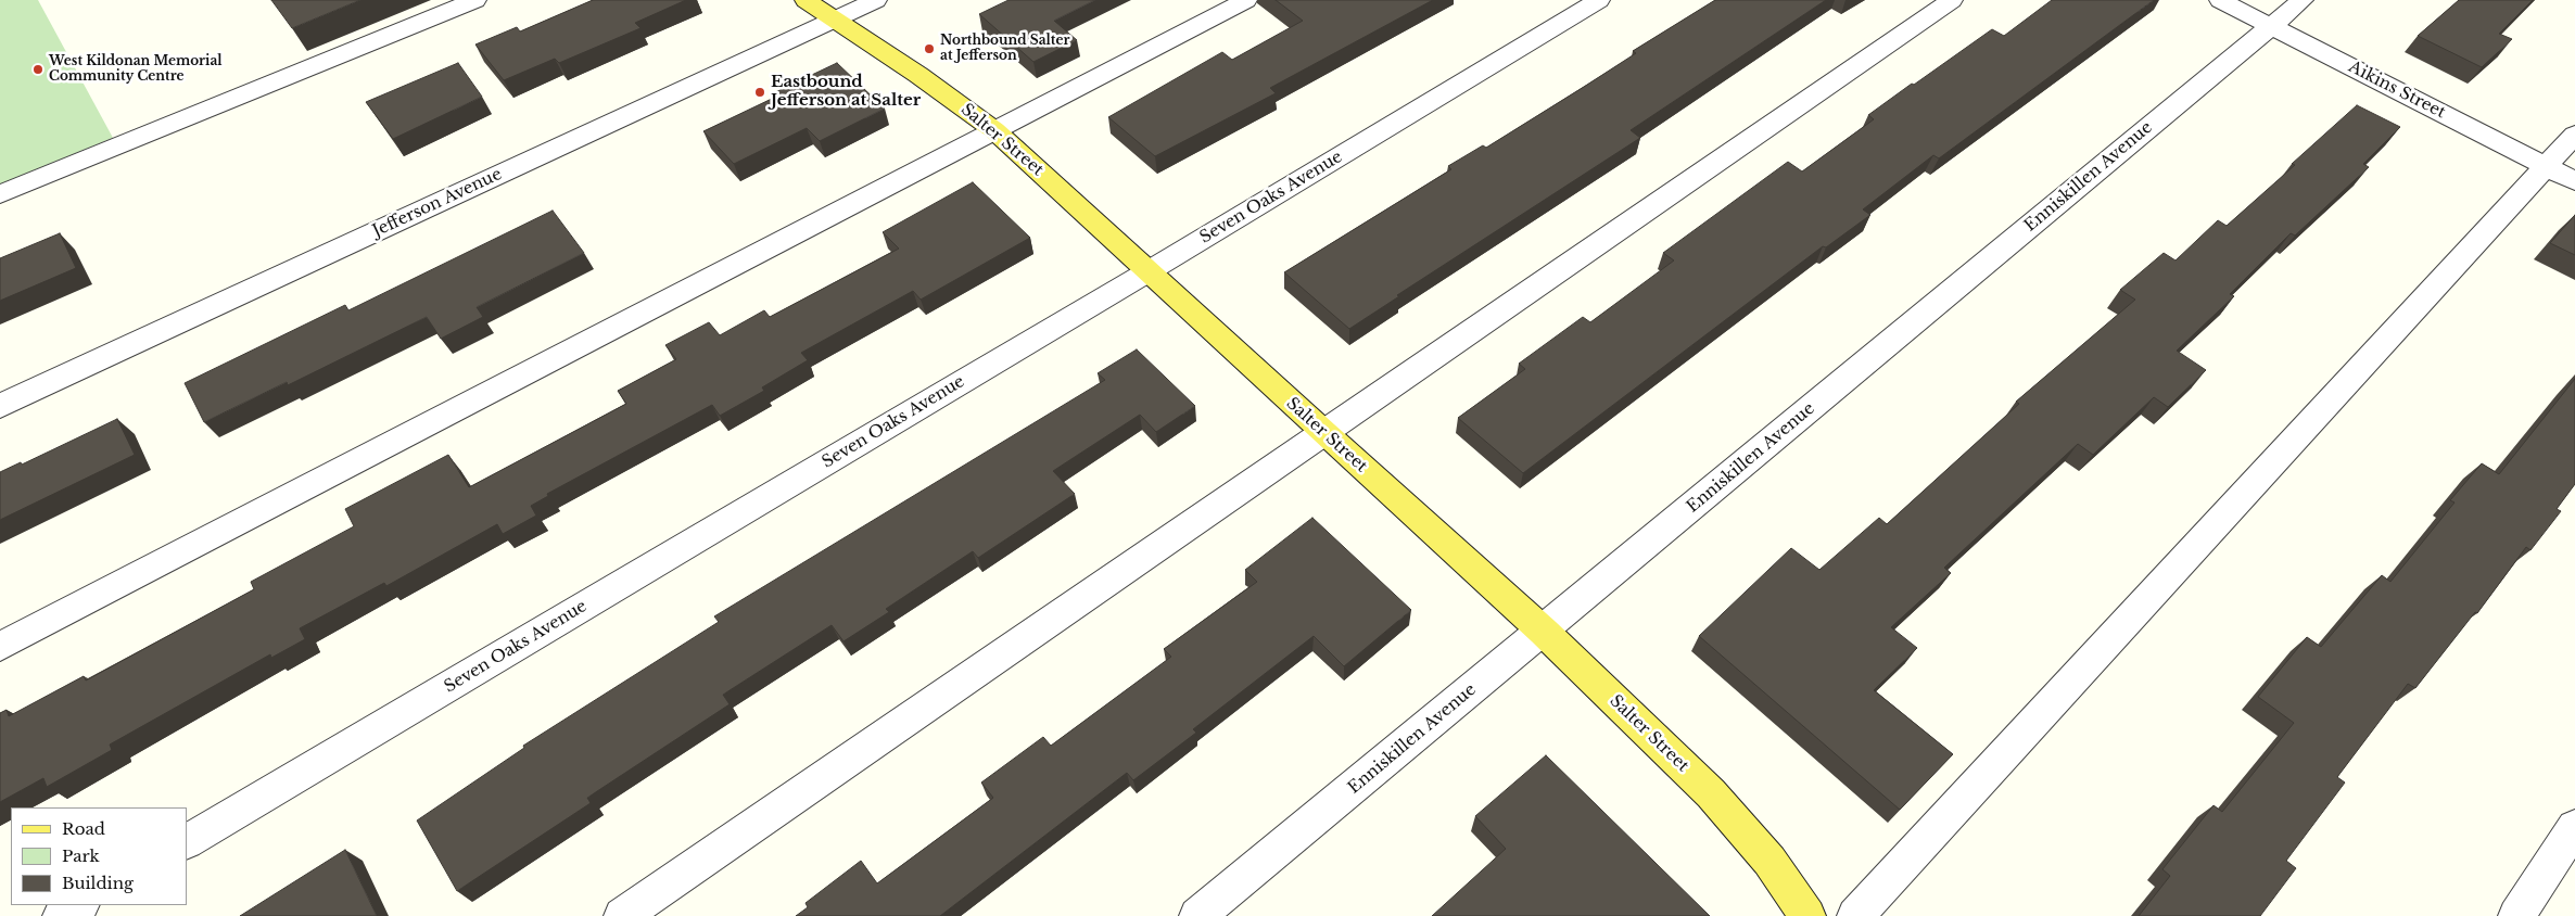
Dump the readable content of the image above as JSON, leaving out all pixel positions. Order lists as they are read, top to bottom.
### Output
{
  "streets": {
    "main road": ["Salter Street"],
    "street": [
      "Aikins Street",
      "Enniskillen Avenue",
      "Seven Oaks Avenue",
      "Jefferson Avenue"
    ]
  },
  "crossings": [
    ["Aikins Street", "Enniskillen Avenue"],
    ["Salter Street", "Enniskillen Avenue"],
    ["Salter Street", "Seven Oaks Avenue"],
    ["Salter Street", "Jefferson Avenue"]
  ],
  "places": ["Northbound Salter at Jefferson", "West Kildonan Memorial Community Centre", "Eastbound Jefferson at Salter"],
  "legend": ["Road", "Park", "Building"]
}
